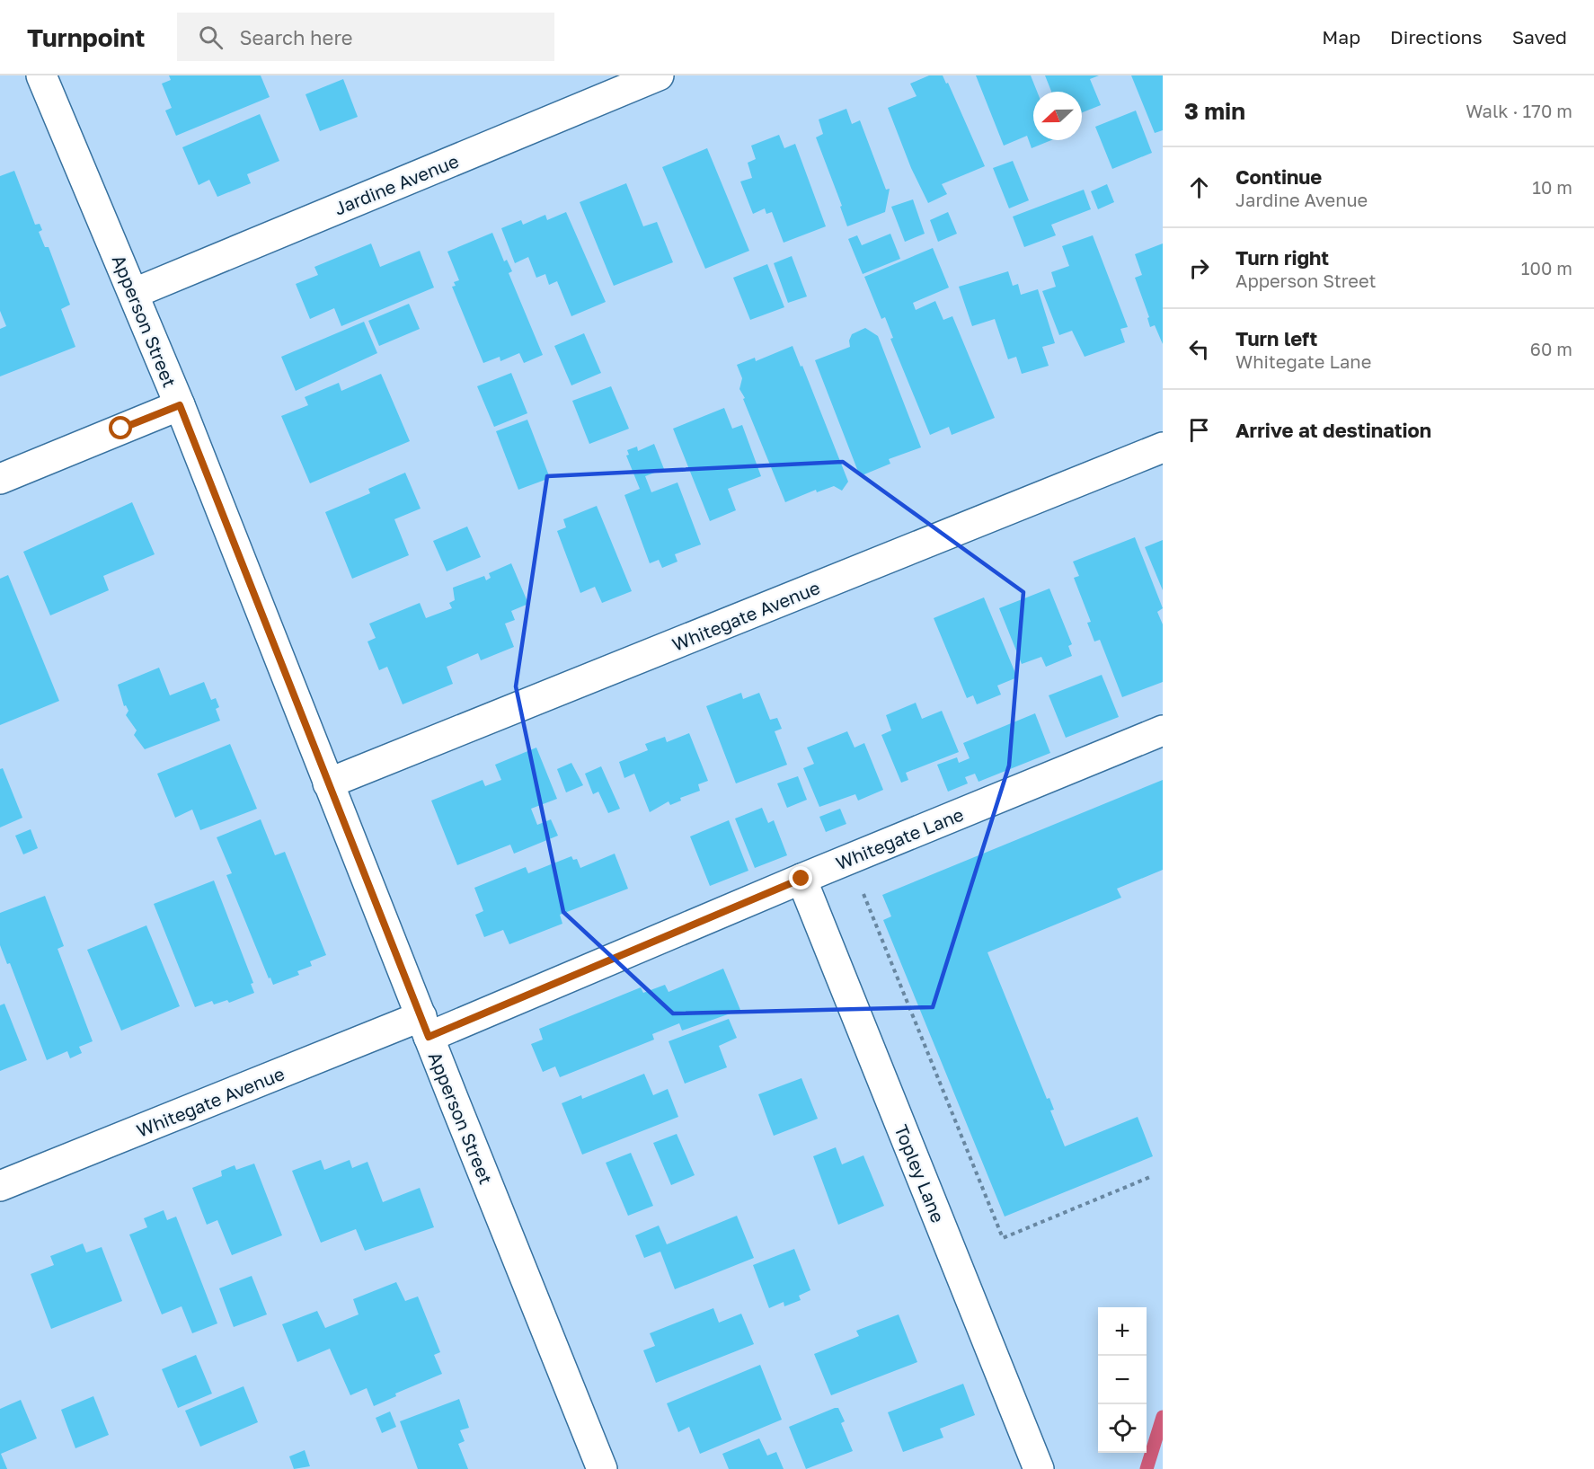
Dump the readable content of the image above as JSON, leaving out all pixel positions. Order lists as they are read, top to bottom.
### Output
{
  "streets": {
    "street": [
      "Jardine Avenue",
      "Apperson Street",
      "Whitegate Avenue",
      "Whitegate Lane",
      "Topley Lane"
    ]
  },
  "crossings": [
    ["Jardine Avenue", "Apperson Street"],
    ["Apperson Street", "Whitegate Avenue"],
    ["Apperson Street", "Whitegate Lane"],
    ["Whitegate Avenue", "Whitegate Lane"],
    ["Whitegate Lane", "Topley Lane"]
  ],
  "north": "left",
  "page": {
    "header": "Turnpoint",
    "search": "Search here",
    "nav": ["Map", "Directions", "Saved"],
    "heading": ["3 min", "Walk · 170 m"],
    "list": [
      ["Continue", "Jardine Avenue", "10 m"],
      ["Turn right", "Apperson Street", "100 m"],
      ["Turn left", "Whitegate Lane", "60 m"],
      "Arrive at destination"
    ],
    "map_buttons": ["+", "−"]
  }
}
